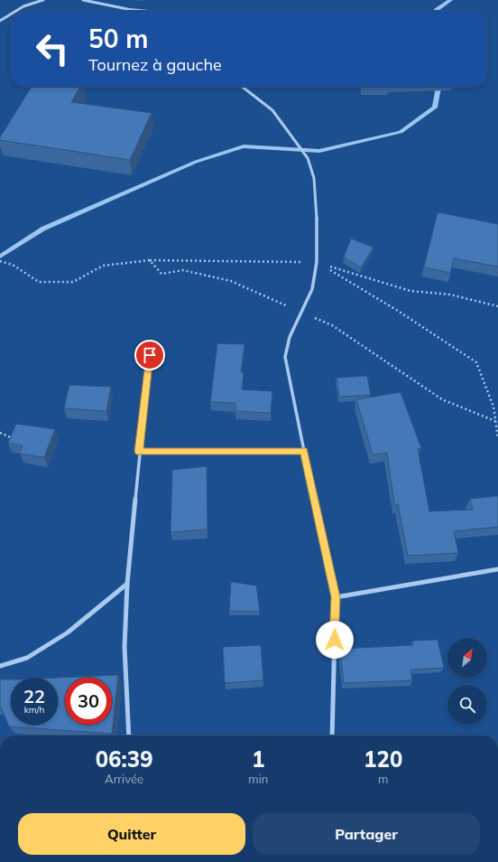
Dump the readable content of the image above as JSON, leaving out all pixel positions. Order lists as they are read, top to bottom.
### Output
{
  "north": "top right",
  "page": {
    "turn": ["50 m", "Tournez à gauche"],
    "speed": "22 km/h",
    "limit": "30",
    "eta": [
      "06:39",
      "Arrivée",
      "1",
      "min",
      "120",
      "m"
    ],
    "buttons": ["Quitter", "Partager"]
  }
}
